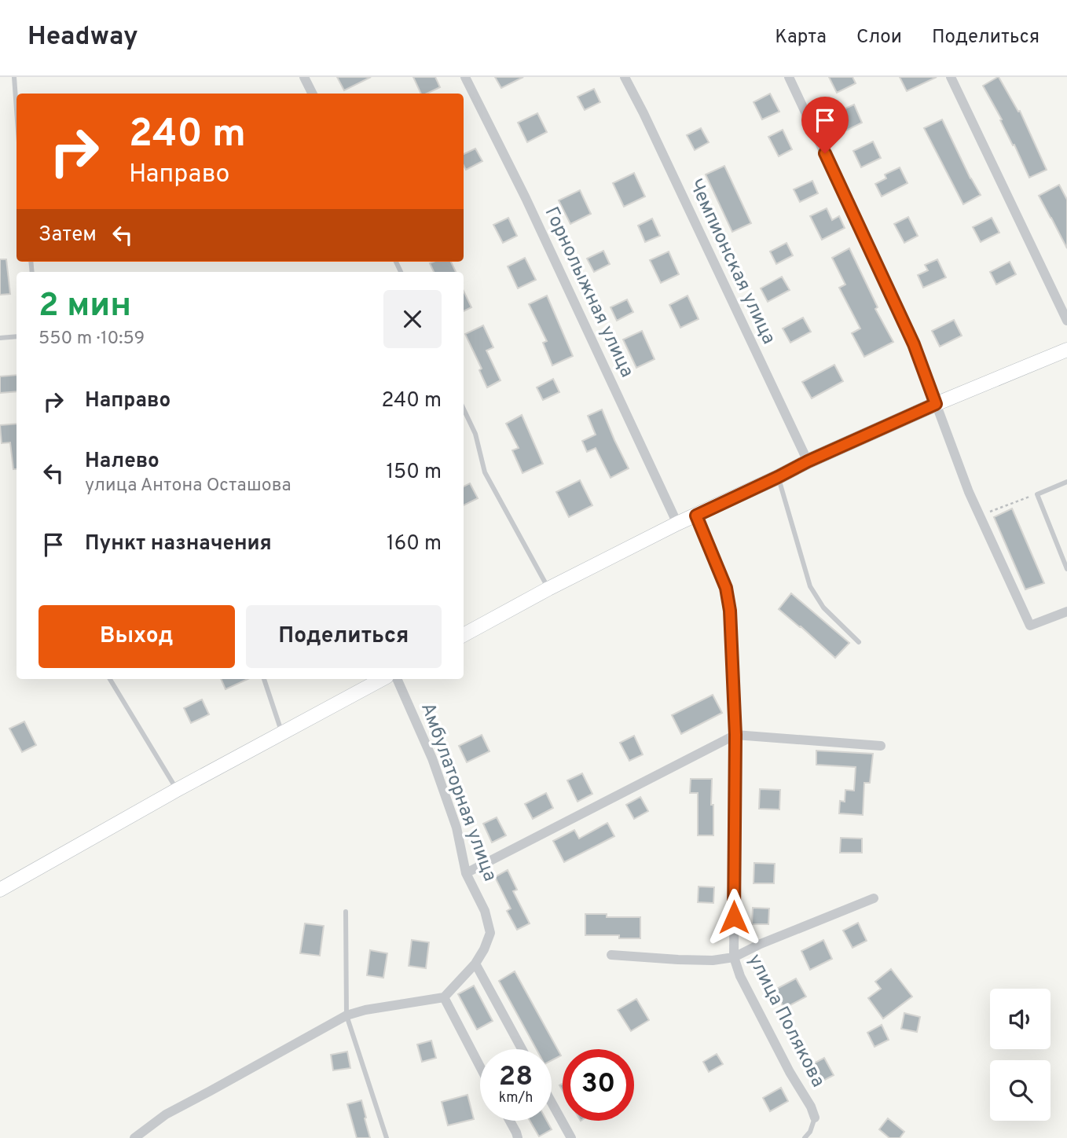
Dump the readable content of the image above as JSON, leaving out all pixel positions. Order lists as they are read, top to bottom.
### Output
{
  "streets": {
    "street": [
      "Чемпионская улица",
      "Горнолыжная улица",
      "Амбулаторная улица",
      "улица Полякова"
    ]
  },
  "page": {
    "header": "Headway",
    "nav": ["Карта", "Слои", "Поделиться"],
    "turn": ["240 m", "Направо"],
    "then": "Затем",
    "heading": ["2 мин", "550 m · 10:59"],
    "list": [
      {
        "name": "Направо",
        "value": "240 m"
      },
      {
        "name": "Налево",
        "note": "улица Антона Осташова",
        "value": "150 m"
      },
      {
        "name": "Пункт назначения",
        "value": "160 m"
      }
    ],
    "buttons": ["Выход", "Поделиться"],
    "speed": "28 km/h",
    "limit": "30"
  }
}
